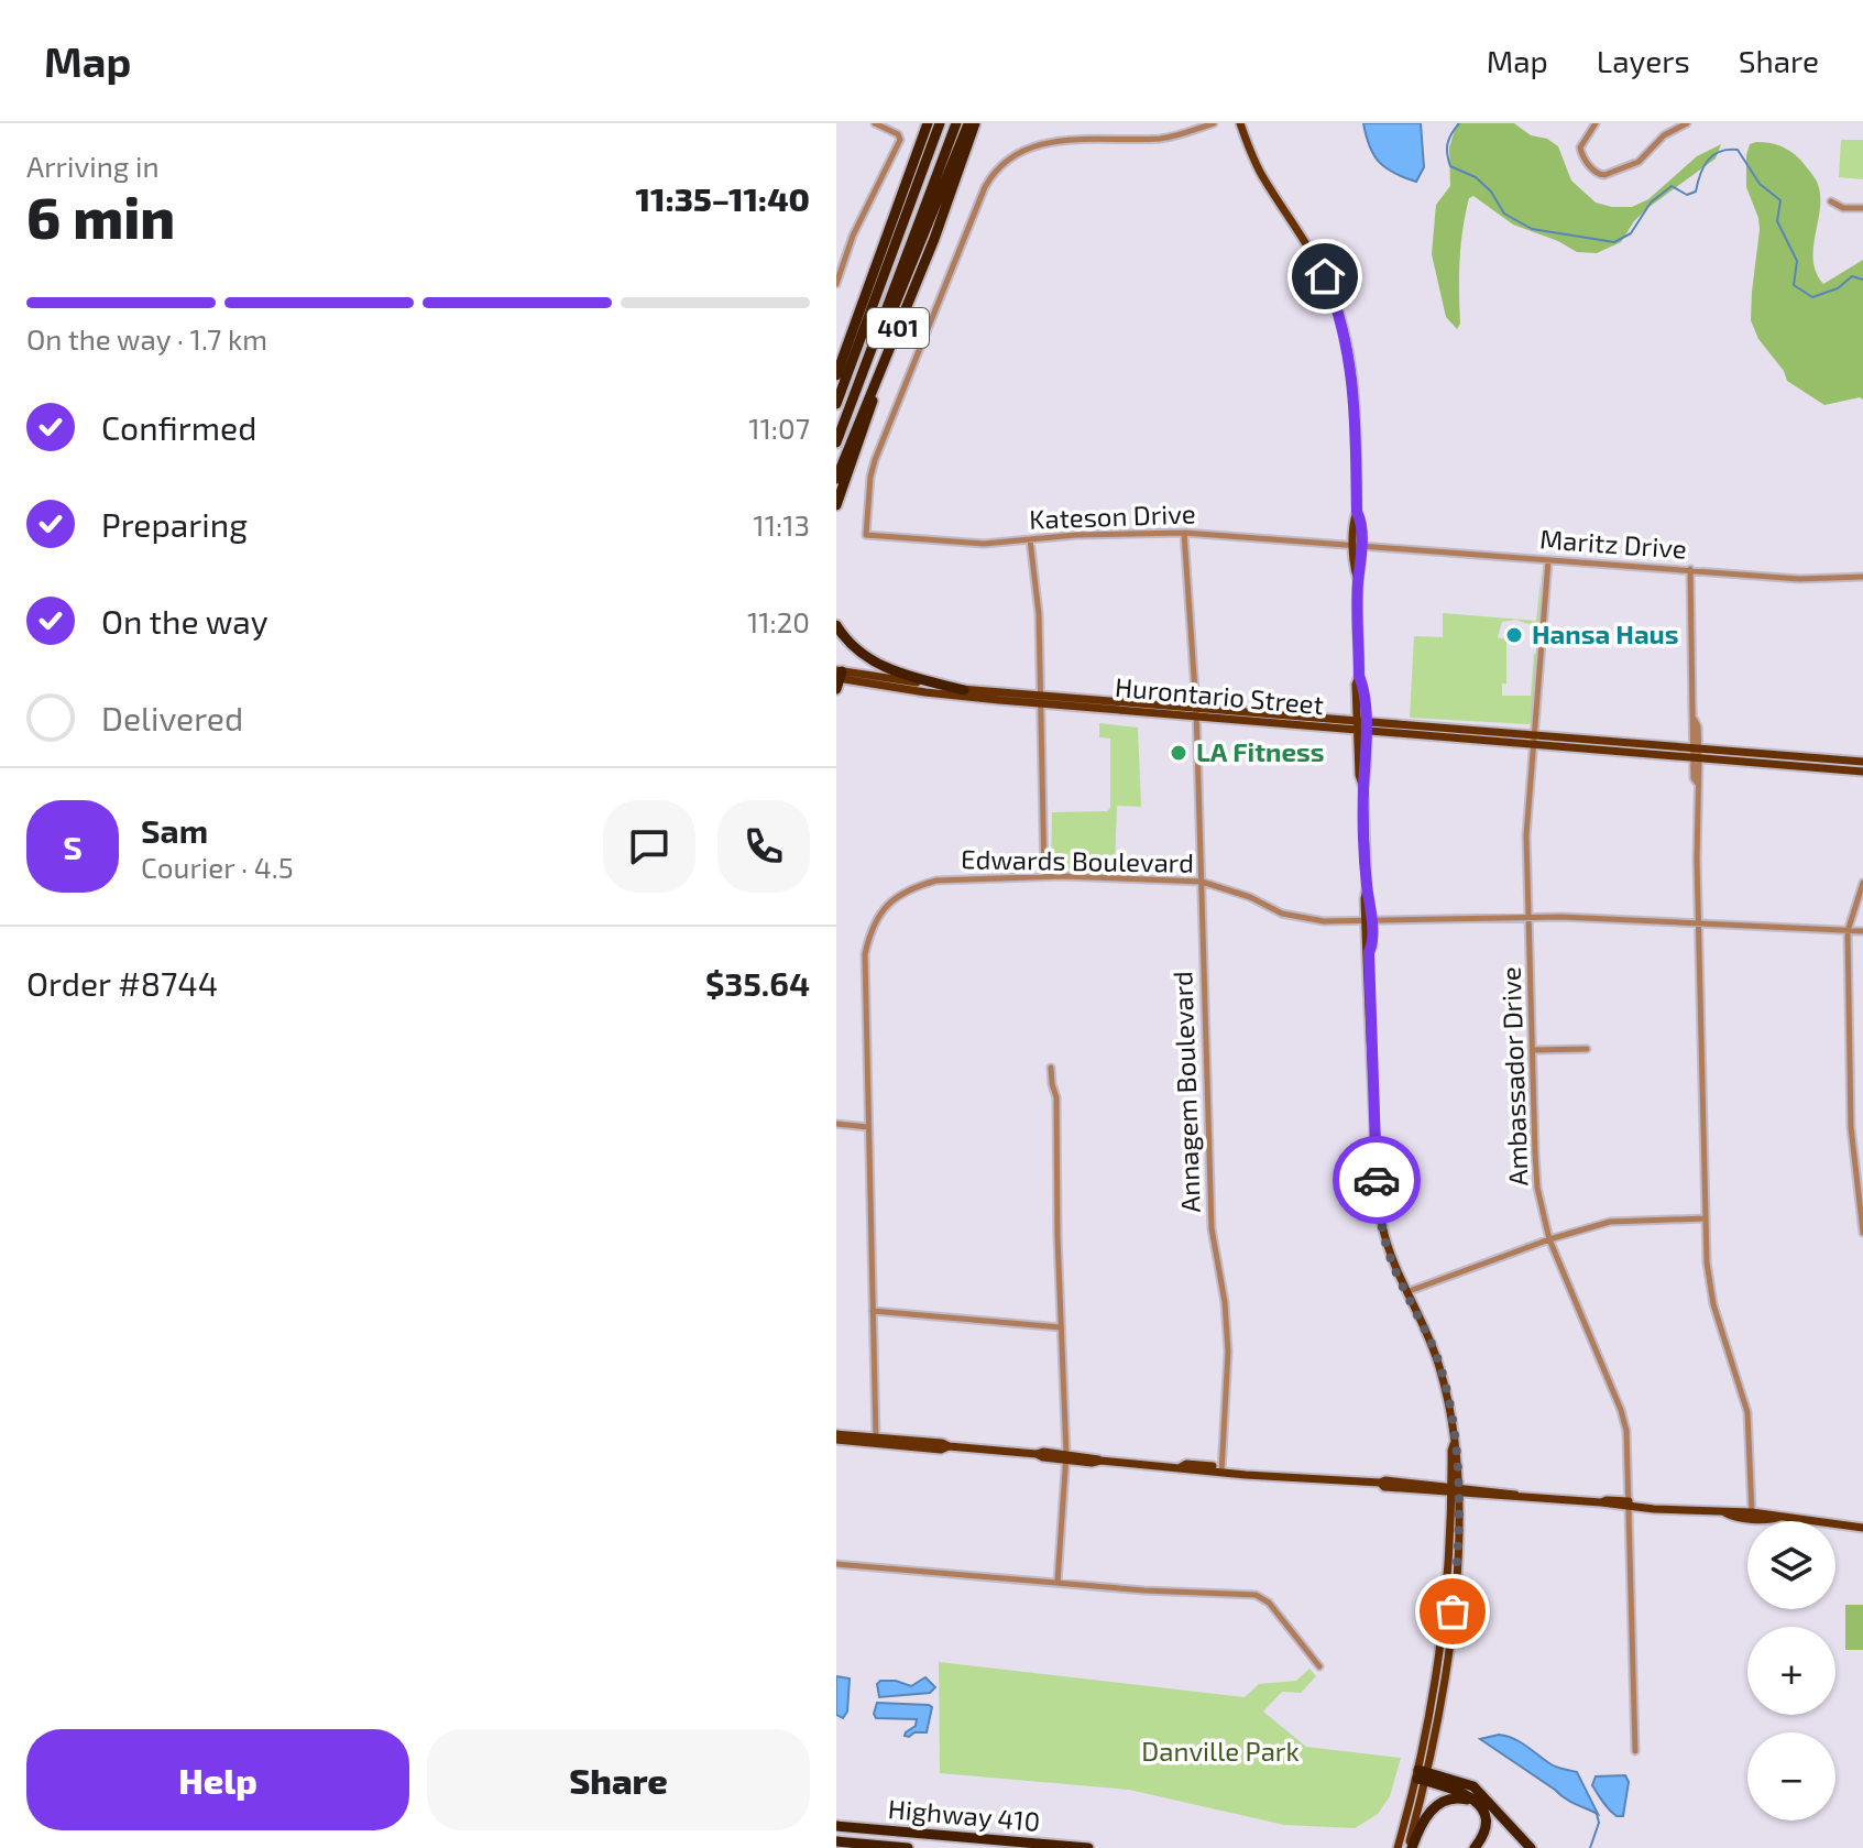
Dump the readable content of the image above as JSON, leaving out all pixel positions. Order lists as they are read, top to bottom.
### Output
{
  "streets": {
    "highway": ["401", "Highway 410"],
    "main road": ["Hurontario Street"],
    "street": [
      "Kateson Drive",
      "Maritz Drive",
      "Edwards Boulevard",
      "Ambassador Drive",
      "Annagem Boulevard"
    ]
  },
  "crossings": [
    ["Kateson Drive", "Maritz Drive"],
    ["Kateson Drive", "Annagem Boulevard"],
    ["Maritz Drive", "Ambassador Drive"],
    ["Hurontario Street", "Ambassador Drive"],
    ["Hurontario Street", "Annagem Boulevard"],
    ["Edwards Boulevard", "Ambassador Drive"],
    ["Edwards Boulevard", "Annagem Boulevard"]
  ],
  "parks": ["Danville Park"],
  "places": ["Hansa Haus", "LA Fitness"],
  "page": {
    "header": "Map",
    "nav": ["Map", "Layers", "Share"],
    "heading": ["6 min", "Arriving in", "11:35–11:40"],
    "panel": [
      "Sam",
      "Courier · 4.5",
      "Order #8744",
      "$35.64"
    ],
    "bar": "On the way · 1.7 km",
    "list": [
      ["Confirmed", "11:07"],
      ["Preparing", "11:13"],
      ["On the way", "11:20"],
      "Delivered"
    ],
    "round": "S",
    "map_buttons": ["+", "−"],
    "buttons": ["Help", "Share"]
  }
}
